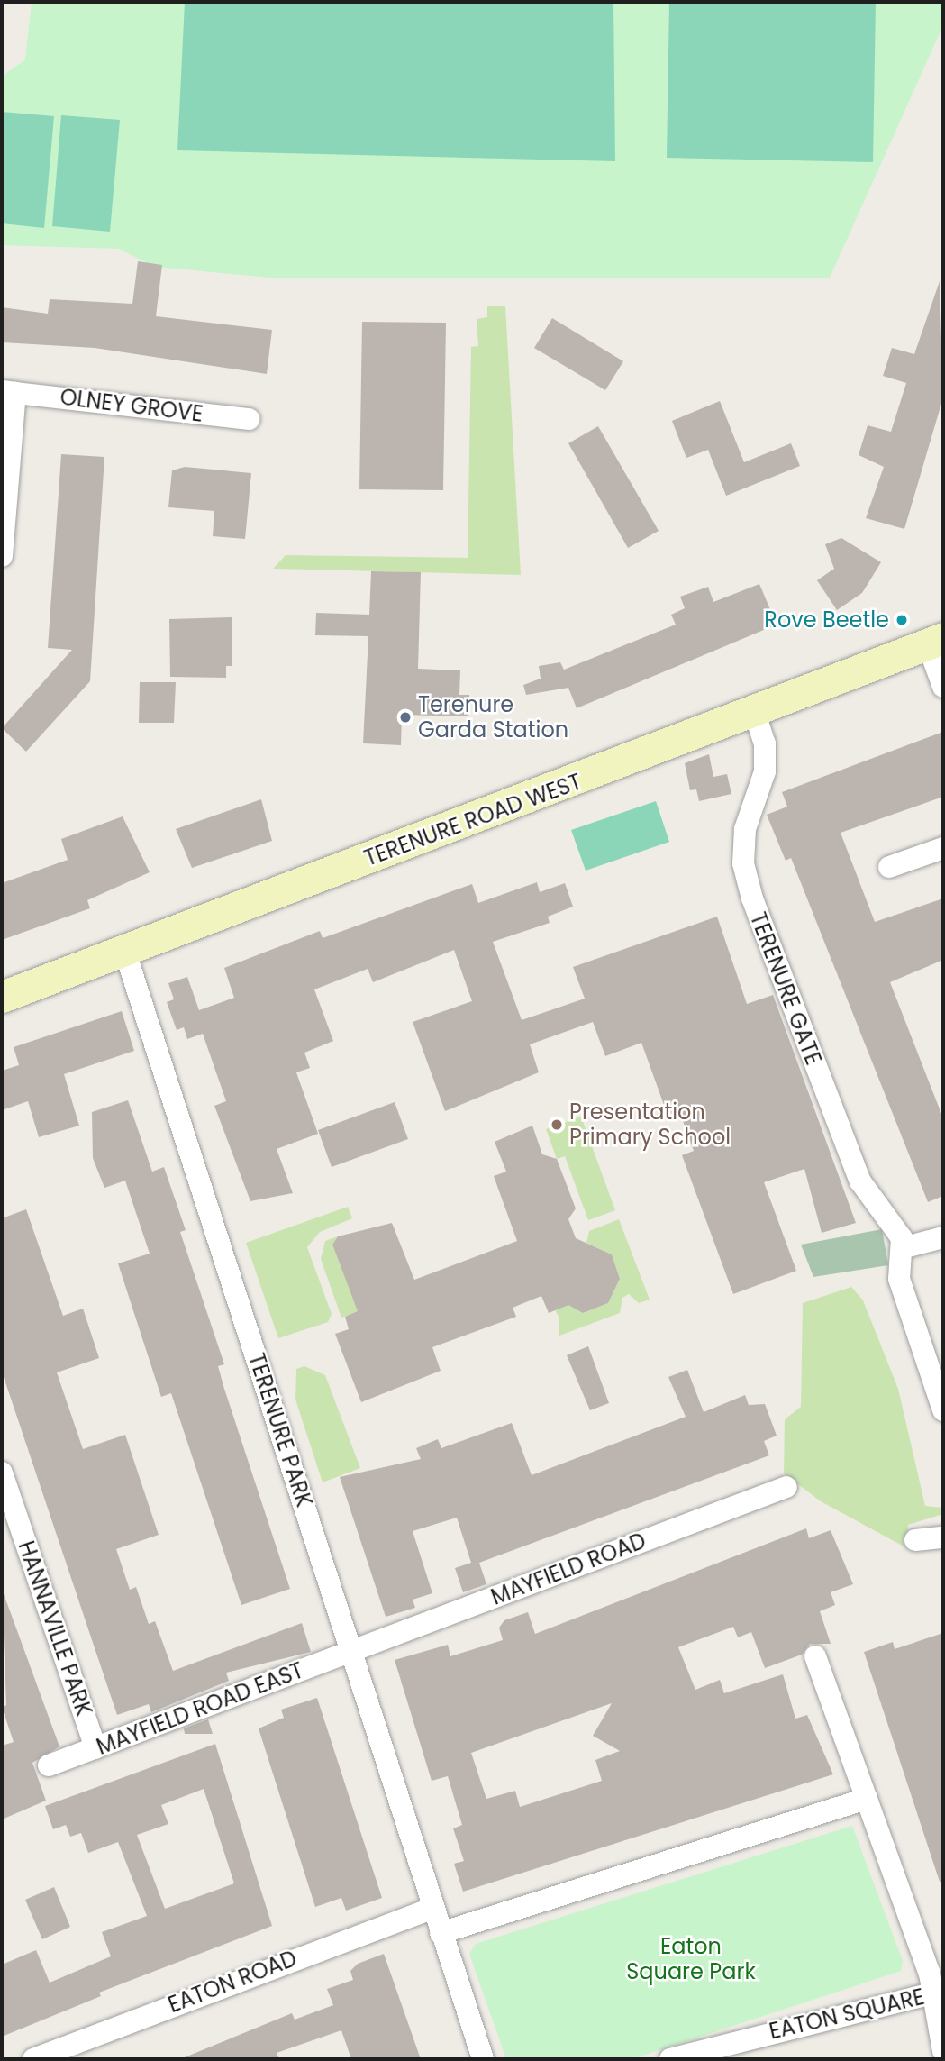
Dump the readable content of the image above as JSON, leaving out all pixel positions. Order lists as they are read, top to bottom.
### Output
{
  "streets": {
    "main road": ["TERENURE ROAD WEST"],
    "street": [
      "OLNEY GROVE",
      "TERENURE GATE",
      "TERENURE PARK",
      "MAYFIELD ROAD",
      "HANNAVILLE PARK",
      "MAYFIELD ROAD EAST",
      "EATON ROAD",
      "EATON SQUARE"
    ]
  },
  "crossings": [
    ["TERENURE ROAD WEST", "TERENURE GATE"],
    ["TERENURE ROAD WEST", "TERENURE PARK"],
    ["TERENURE PARK", "MAYFIELD ROAD"],
    ["TERENURE PARK", "MAYFIELD ROAD EAST"],
    ["TERENURE PARK", "EATON ROAD"],
    ["MAYFIELD ROAD", "MAYFIELD ROAD EAST"],
    ["HANNAVILLE PARK", "MAYFIELD ROAD EAST"]
  ],
  "parks": ["Eaton Square Park"],
  "places": ["Rove Beetle", "Terenure Garda Station", "Presentation Primary School"]
}
